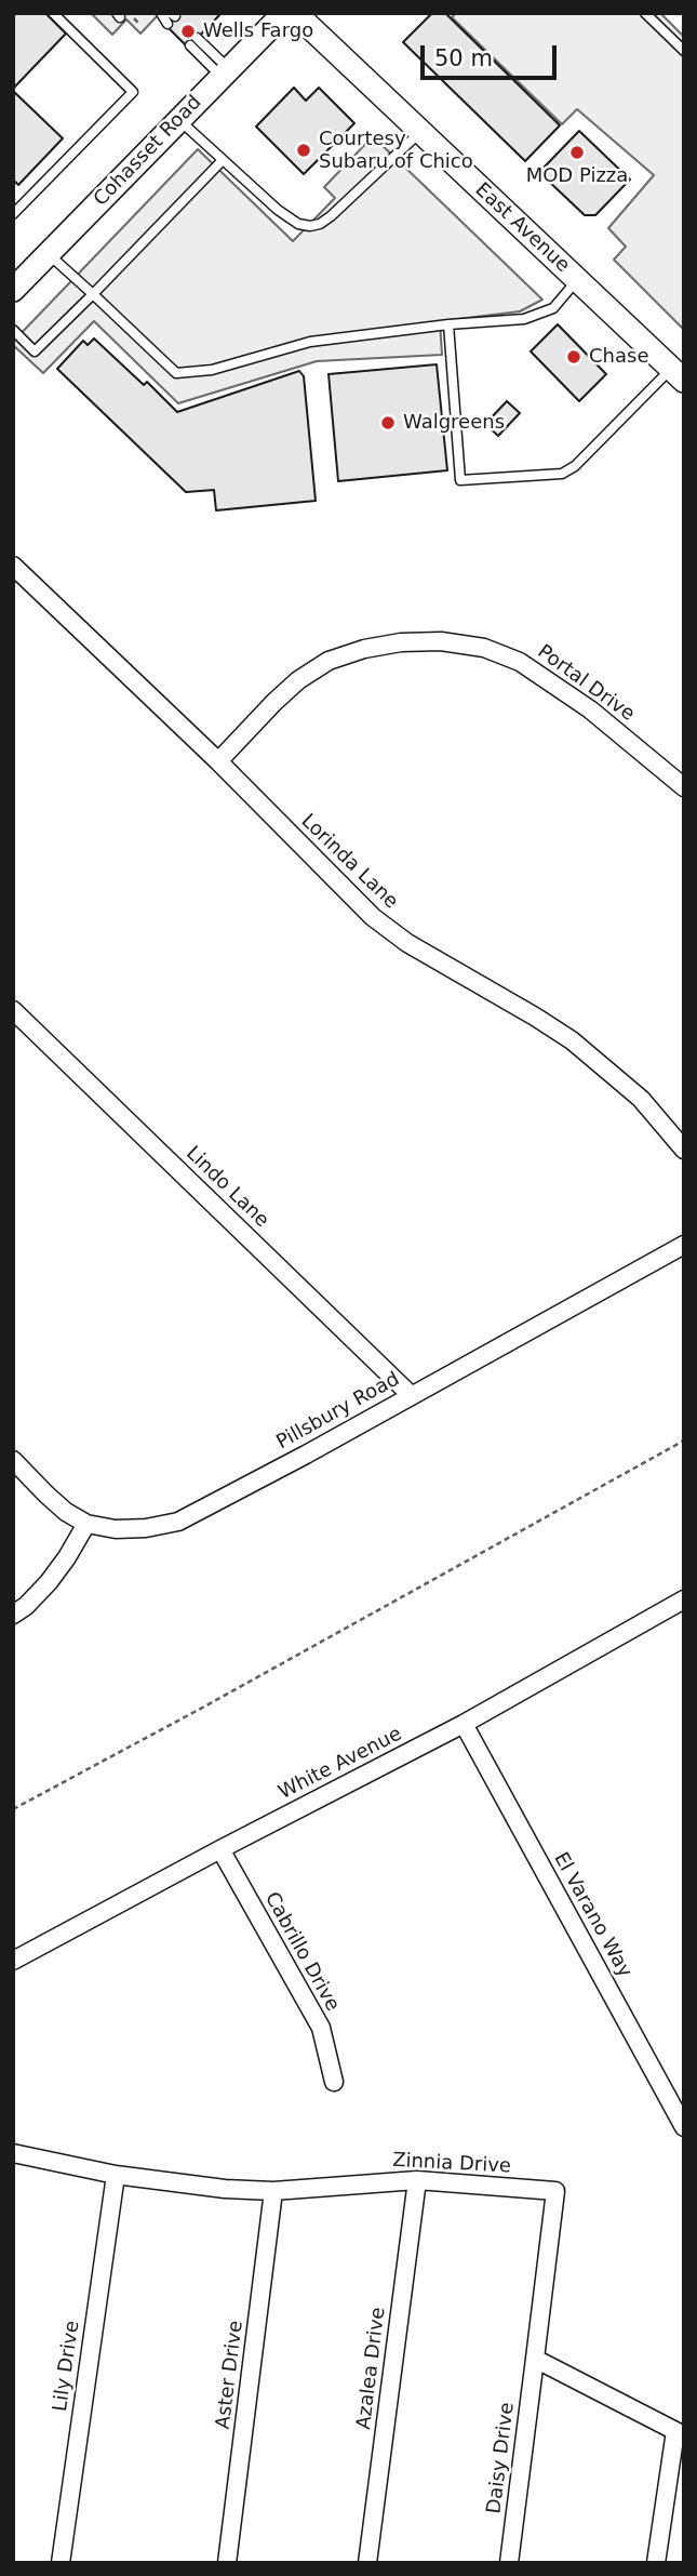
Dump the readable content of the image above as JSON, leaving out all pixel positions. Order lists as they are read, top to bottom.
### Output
{
  "streets": {
    "main road": ["Cohasset Road", "East Avenue"],
    "street": [
      "Portal Drive",
      "Lorinda Lane",
      "Lindo Lane",
      "Pillsbury Road",
      "White Avenue",
      "El Varano Way",
      "Cabrillo Drive",
      "Zinnia Drive",
      "Lily Drive",
      "Azalea Drive",
      "Aster Drive",
      "Daisy Drive"
    ]
  },
  "crossings": [
    ["Portal Drive", "Lorinda Lane"],
    ["Lindo Lane", "Pillsbury Road"],
    ["White Avenue", "El Varano Way"],
    ["White Avenue", "Cabrillo Drive"],
    ["Zinnia Drive", "Lily Drive"],
    ["Zinnia Drive", "Azalea Drive"],
    ["Zinnia Drive", "Aster Drive"],
    ["Zinnia Drive", "Daisy Drive"]
  ],
  "places": [
    "Wells Fargo",
    "Courtesy Subaru of Chico",
    "MOD Pizza",
    "Chase",
    "Walgreens"
  ],
  "scale_bar": "50 m"
}
